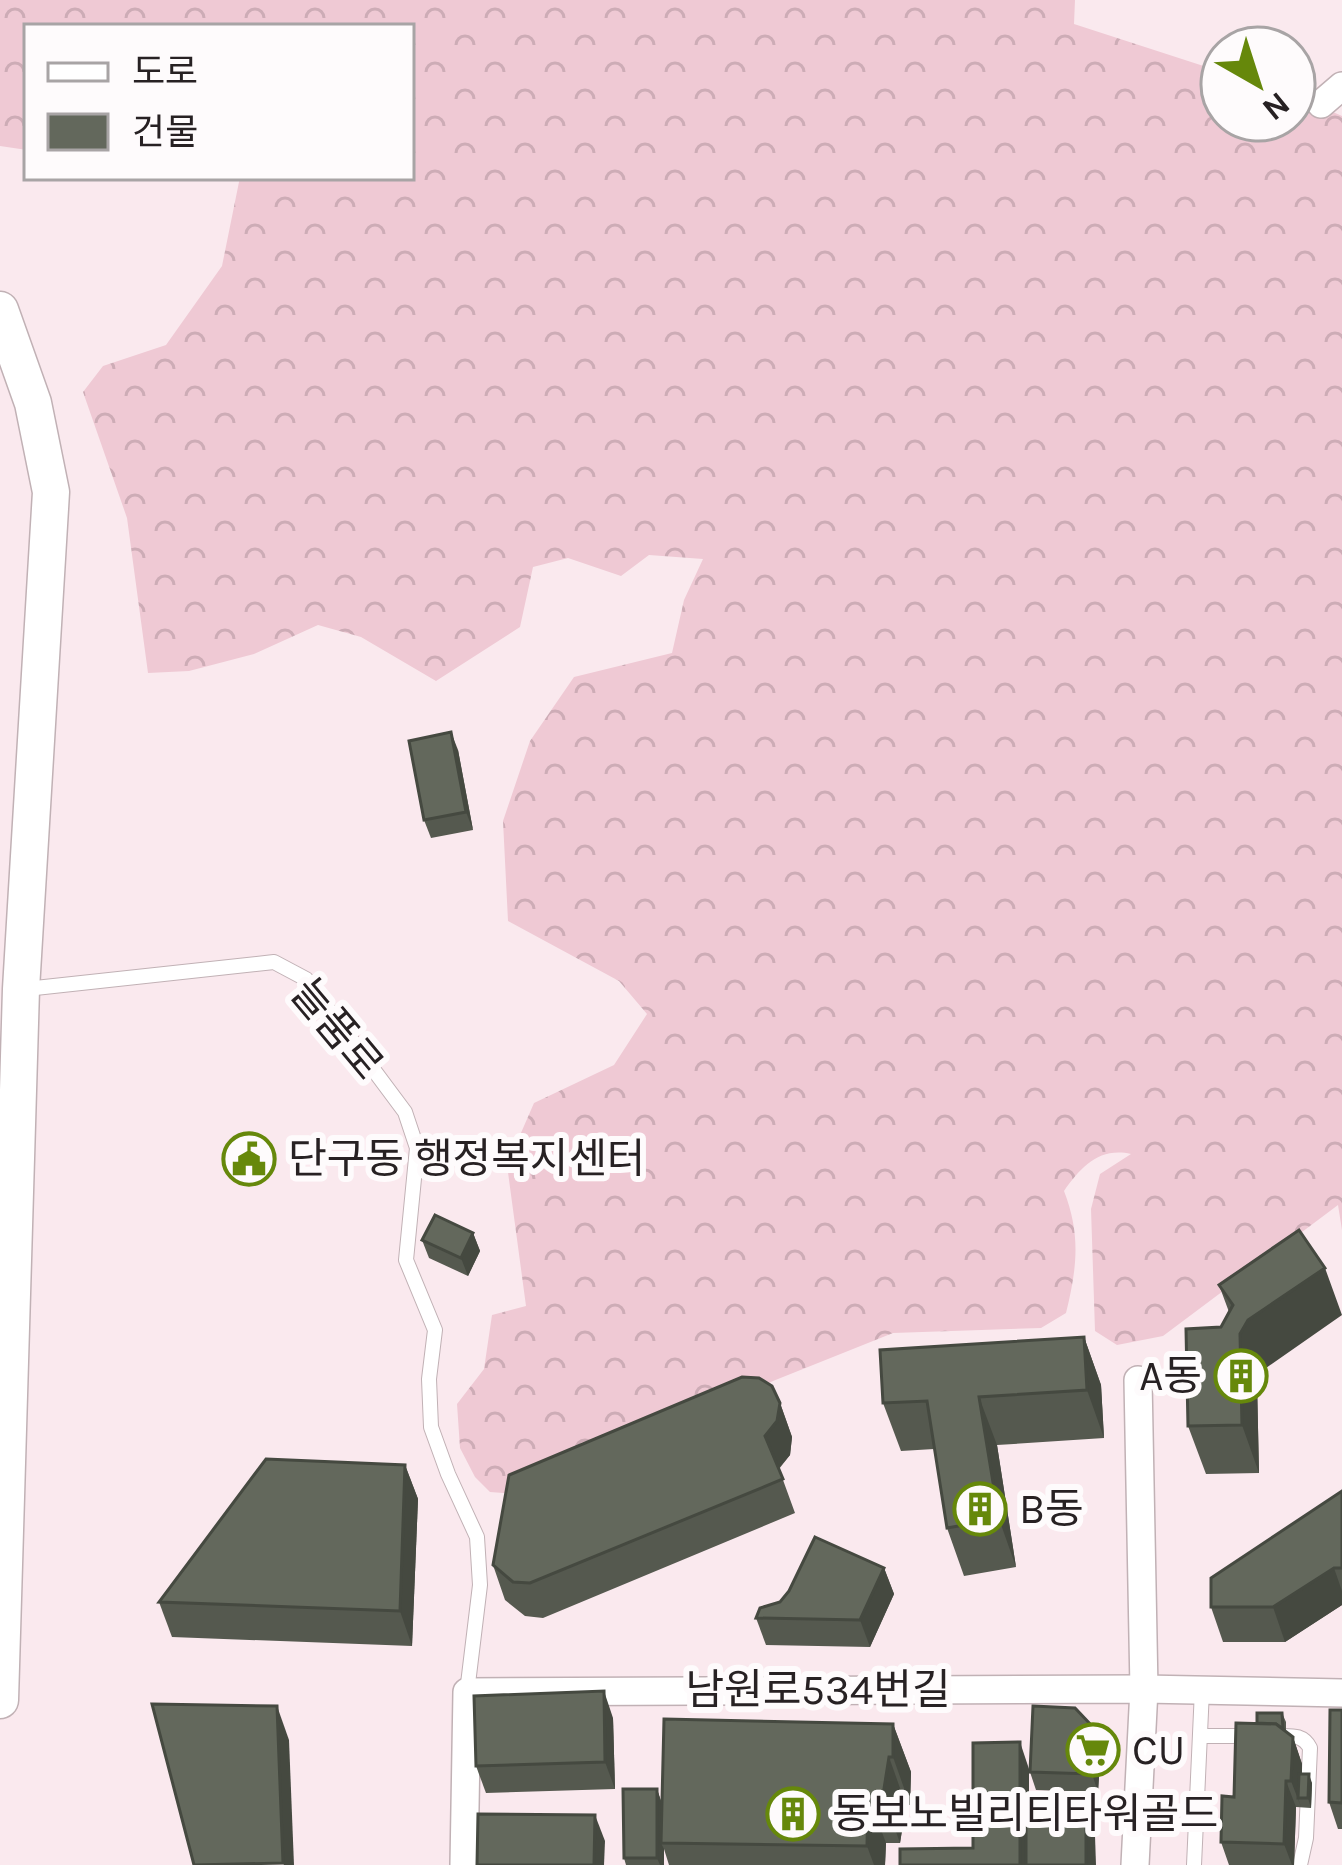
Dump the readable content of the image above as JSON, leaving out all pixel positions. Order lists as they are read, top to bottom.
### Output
{
  "streets": {
    "street": ["남원로534번길"],
    "lane": ["늘품로"]
  },
  "crossings": [
    ["늘품로", "남원로534번길"]
  ],
  "places": {
    "public building": ["단구동 행정복지센터"],
    "building": ["A동", "B동", "동보노빌리티타워골드"],
    "supermarket": ["CU"]
  },
  "legend": ["도로", "건물"],
  "north": "bottom right"
}
